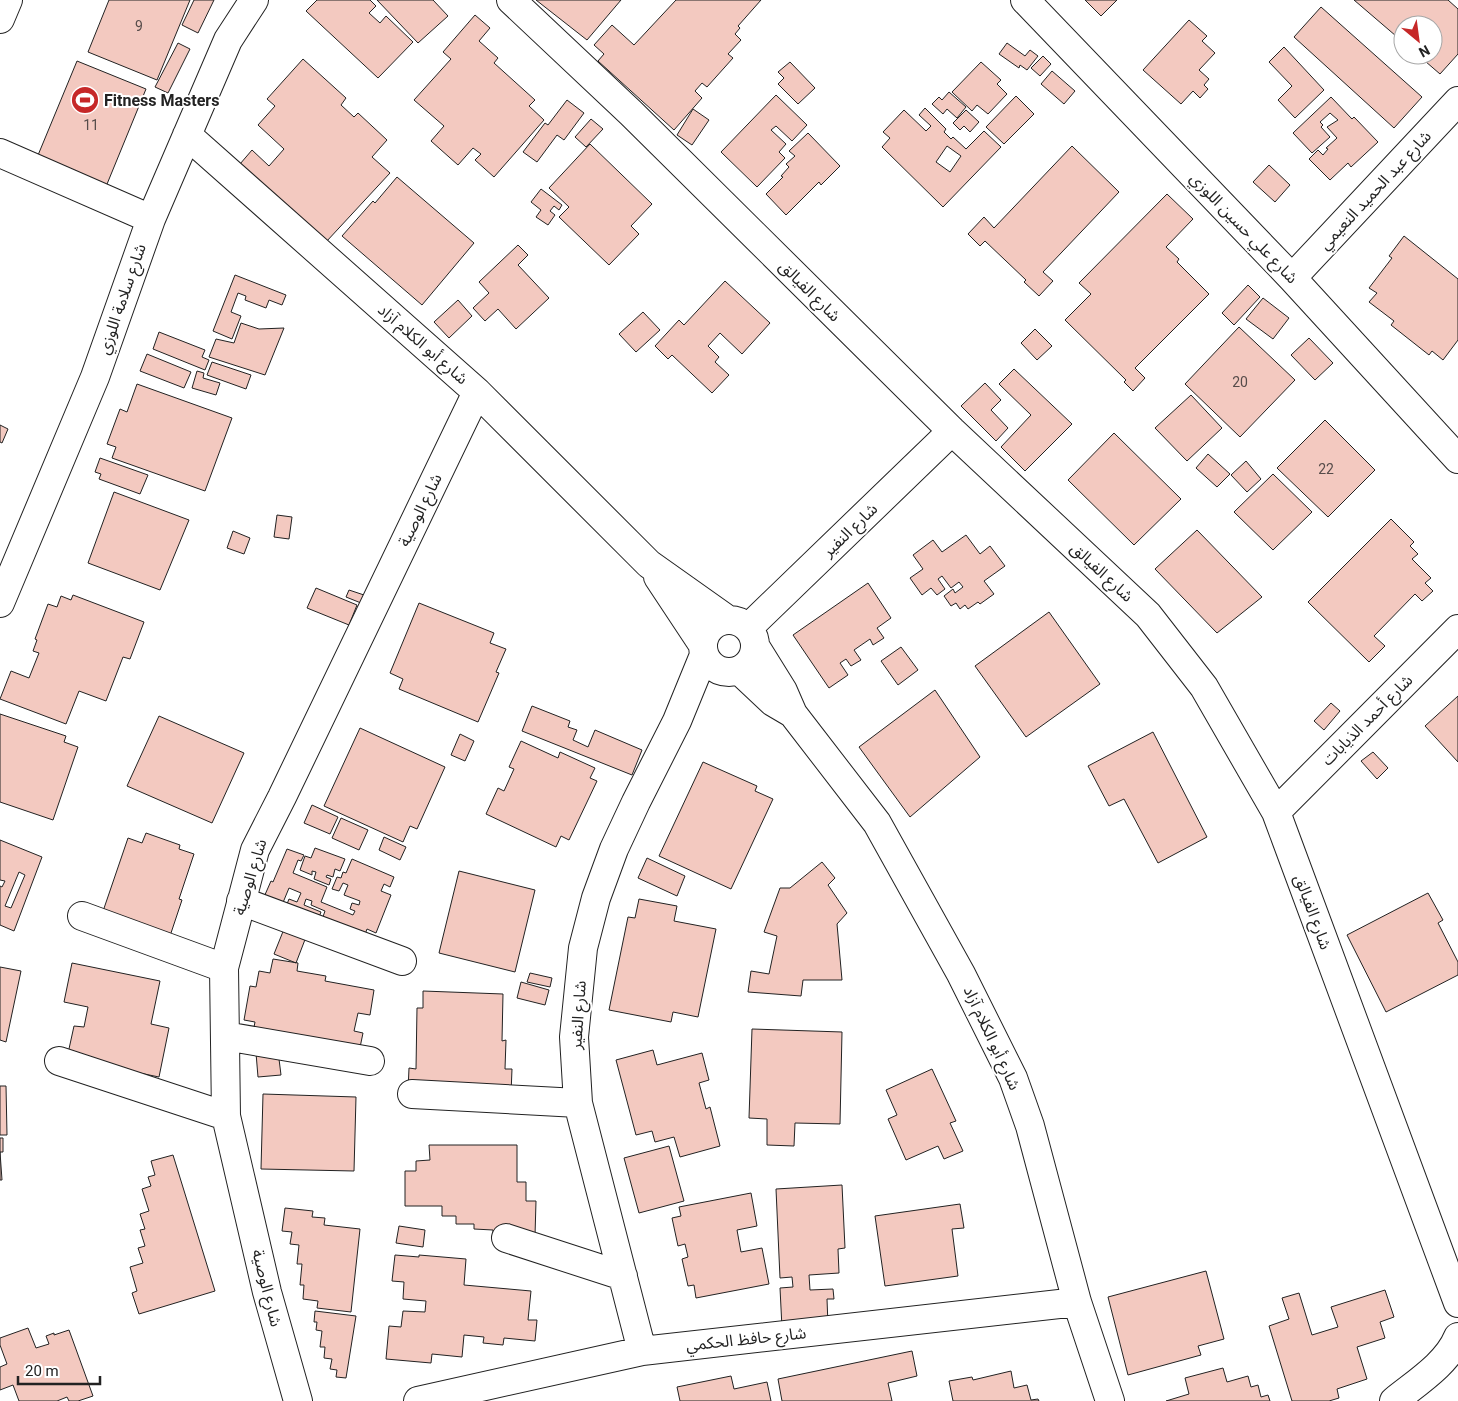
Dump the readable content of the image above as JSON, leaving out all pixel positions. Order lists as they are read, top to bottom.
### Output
{
  "streets": {
    "street": [
      "شارع عبد الحميد النعيمي",
      "شارع علي حسين اللوزي",
      "شارع الفيالق",
      "شارع سلامة اللوزي",
      "شارع أبو الكلام آزاد",
      "شارع الوصية",
      "شارع النفير",
      "شارع أحمد الذيابات",
      "شارع حافظ الحكمي"
    ]
  },
  "crossings": [
    ["شارع عبد الحميد النعيمي", "شارع علي حسين اللوزي"],
    ["شارع الفيالق", "شارع النفير"],
    ["شارع الفيالق", "شارع أحمد الذيابات"],
    ["شارع سلامة اللوزي", "شارع أبو الكلام آزاد"],
    ["شارع أبو الكلام آزاد", "شارع الوصية"],
    ["شارع أبو الكلام آزاد", "شارع النفير"],
    ["شارع أبو الكلام آزاد", "شارع حافظ الحكمي"],
    ["شارع النفير", "شارع حافظ الحكمي"]
  ],
  "places": {
    "sports": ["Fitness Masters"]
  },
  "house_numbers": [
    "9",
    "11",
    "20",
    "22"
  ],
  "scale_bar": "20 m",
  "north": "bottom right"
}
